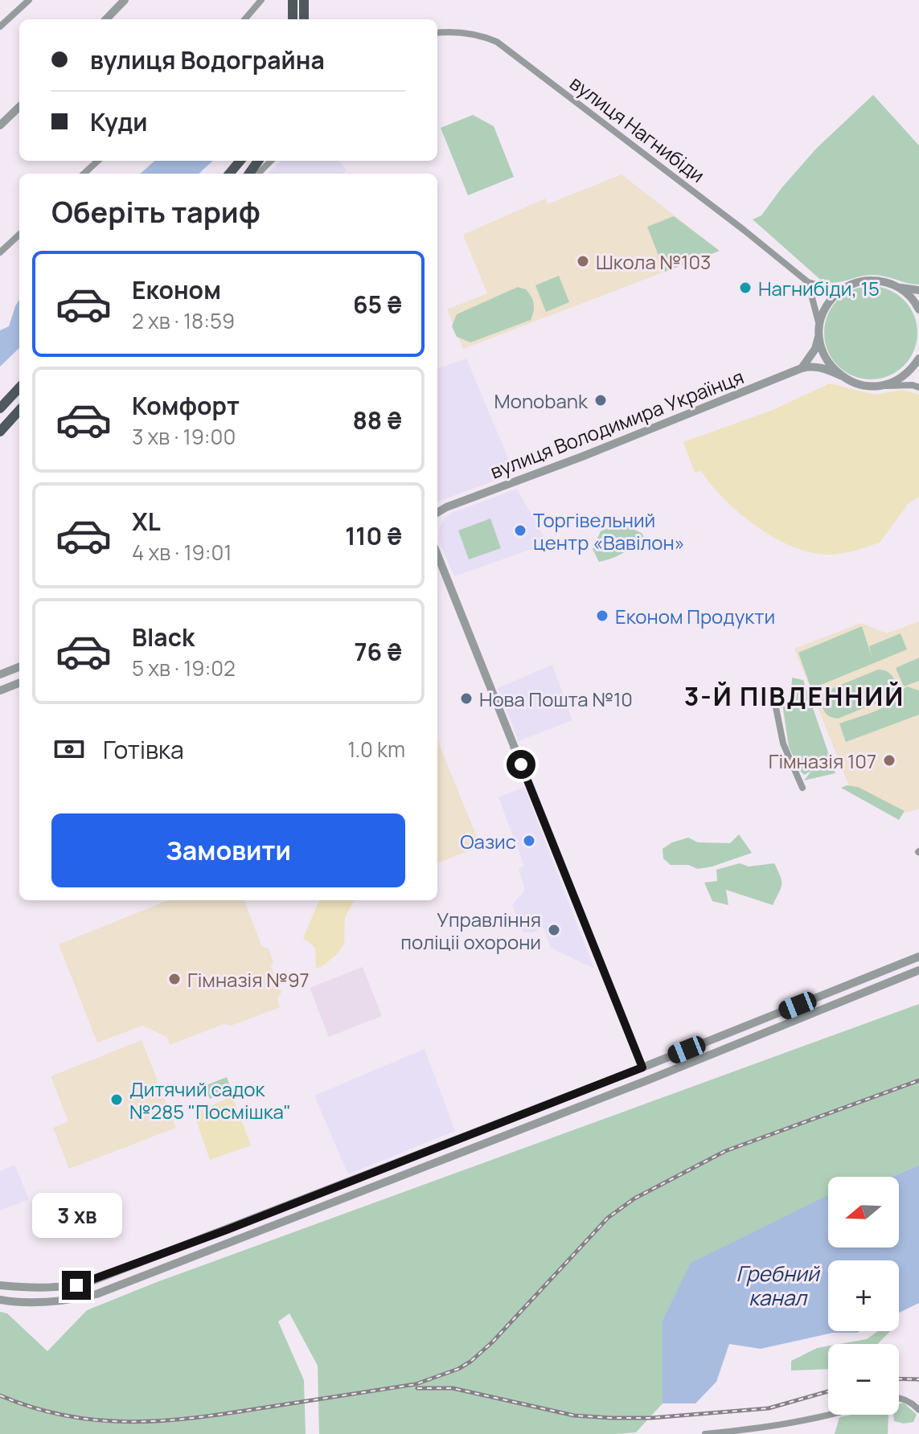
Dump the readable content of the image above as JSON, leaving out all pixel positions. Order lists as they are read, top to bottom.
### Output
{
  "streets": {
    "street": ["вулиця Нагнибіди", "вулиця Володимира Українця"]
  },
  "districts": ["3-Й ПІВДЕННИЙ"],
  "water": ["Гребний канал"],
  "places": [
    "Школа №103",
    "Нагнибіди, 15",
    "Monobank",
    "Торгівельний центр «Вавілон»",
    "Економ Продукти",
    "Нова Пошта №10",
    "Гімназія 107",
    "Оазис",
    "Управлiння полiцii охорони",
    "Гімназія №97",
    "Дитячий садок №285 \"Посмішка\""
  ],
  "north": "left",
  "page": {
    "banner": ["вулиця Водограйна", "Куди"],
    "heading": "Оберіть тариф",
    "list": [
      {
        "name": "Економ",
        "note": "2 хв · 18:59",
        "value": "65 ₴"
      },
      {
        "name": "Комфорт",
        "note": "3 хв · 19:00",
        "value": "88 ₴"
      },
      {
        "name": "XL",
        "note": "4 хв · 19:01",
        "value": "110 ₴"
      },
      {
        "name": "Black",
        "note": "5 хв · 19:02",
        "value": "76 ₴"
      }
    ],
    "pay": ["Готівка", "1.0 km"],
    "buttons": "Замовити",
    "map_buttons": ["+", "−"],
    "bubble": "3 хв"
  }
}
